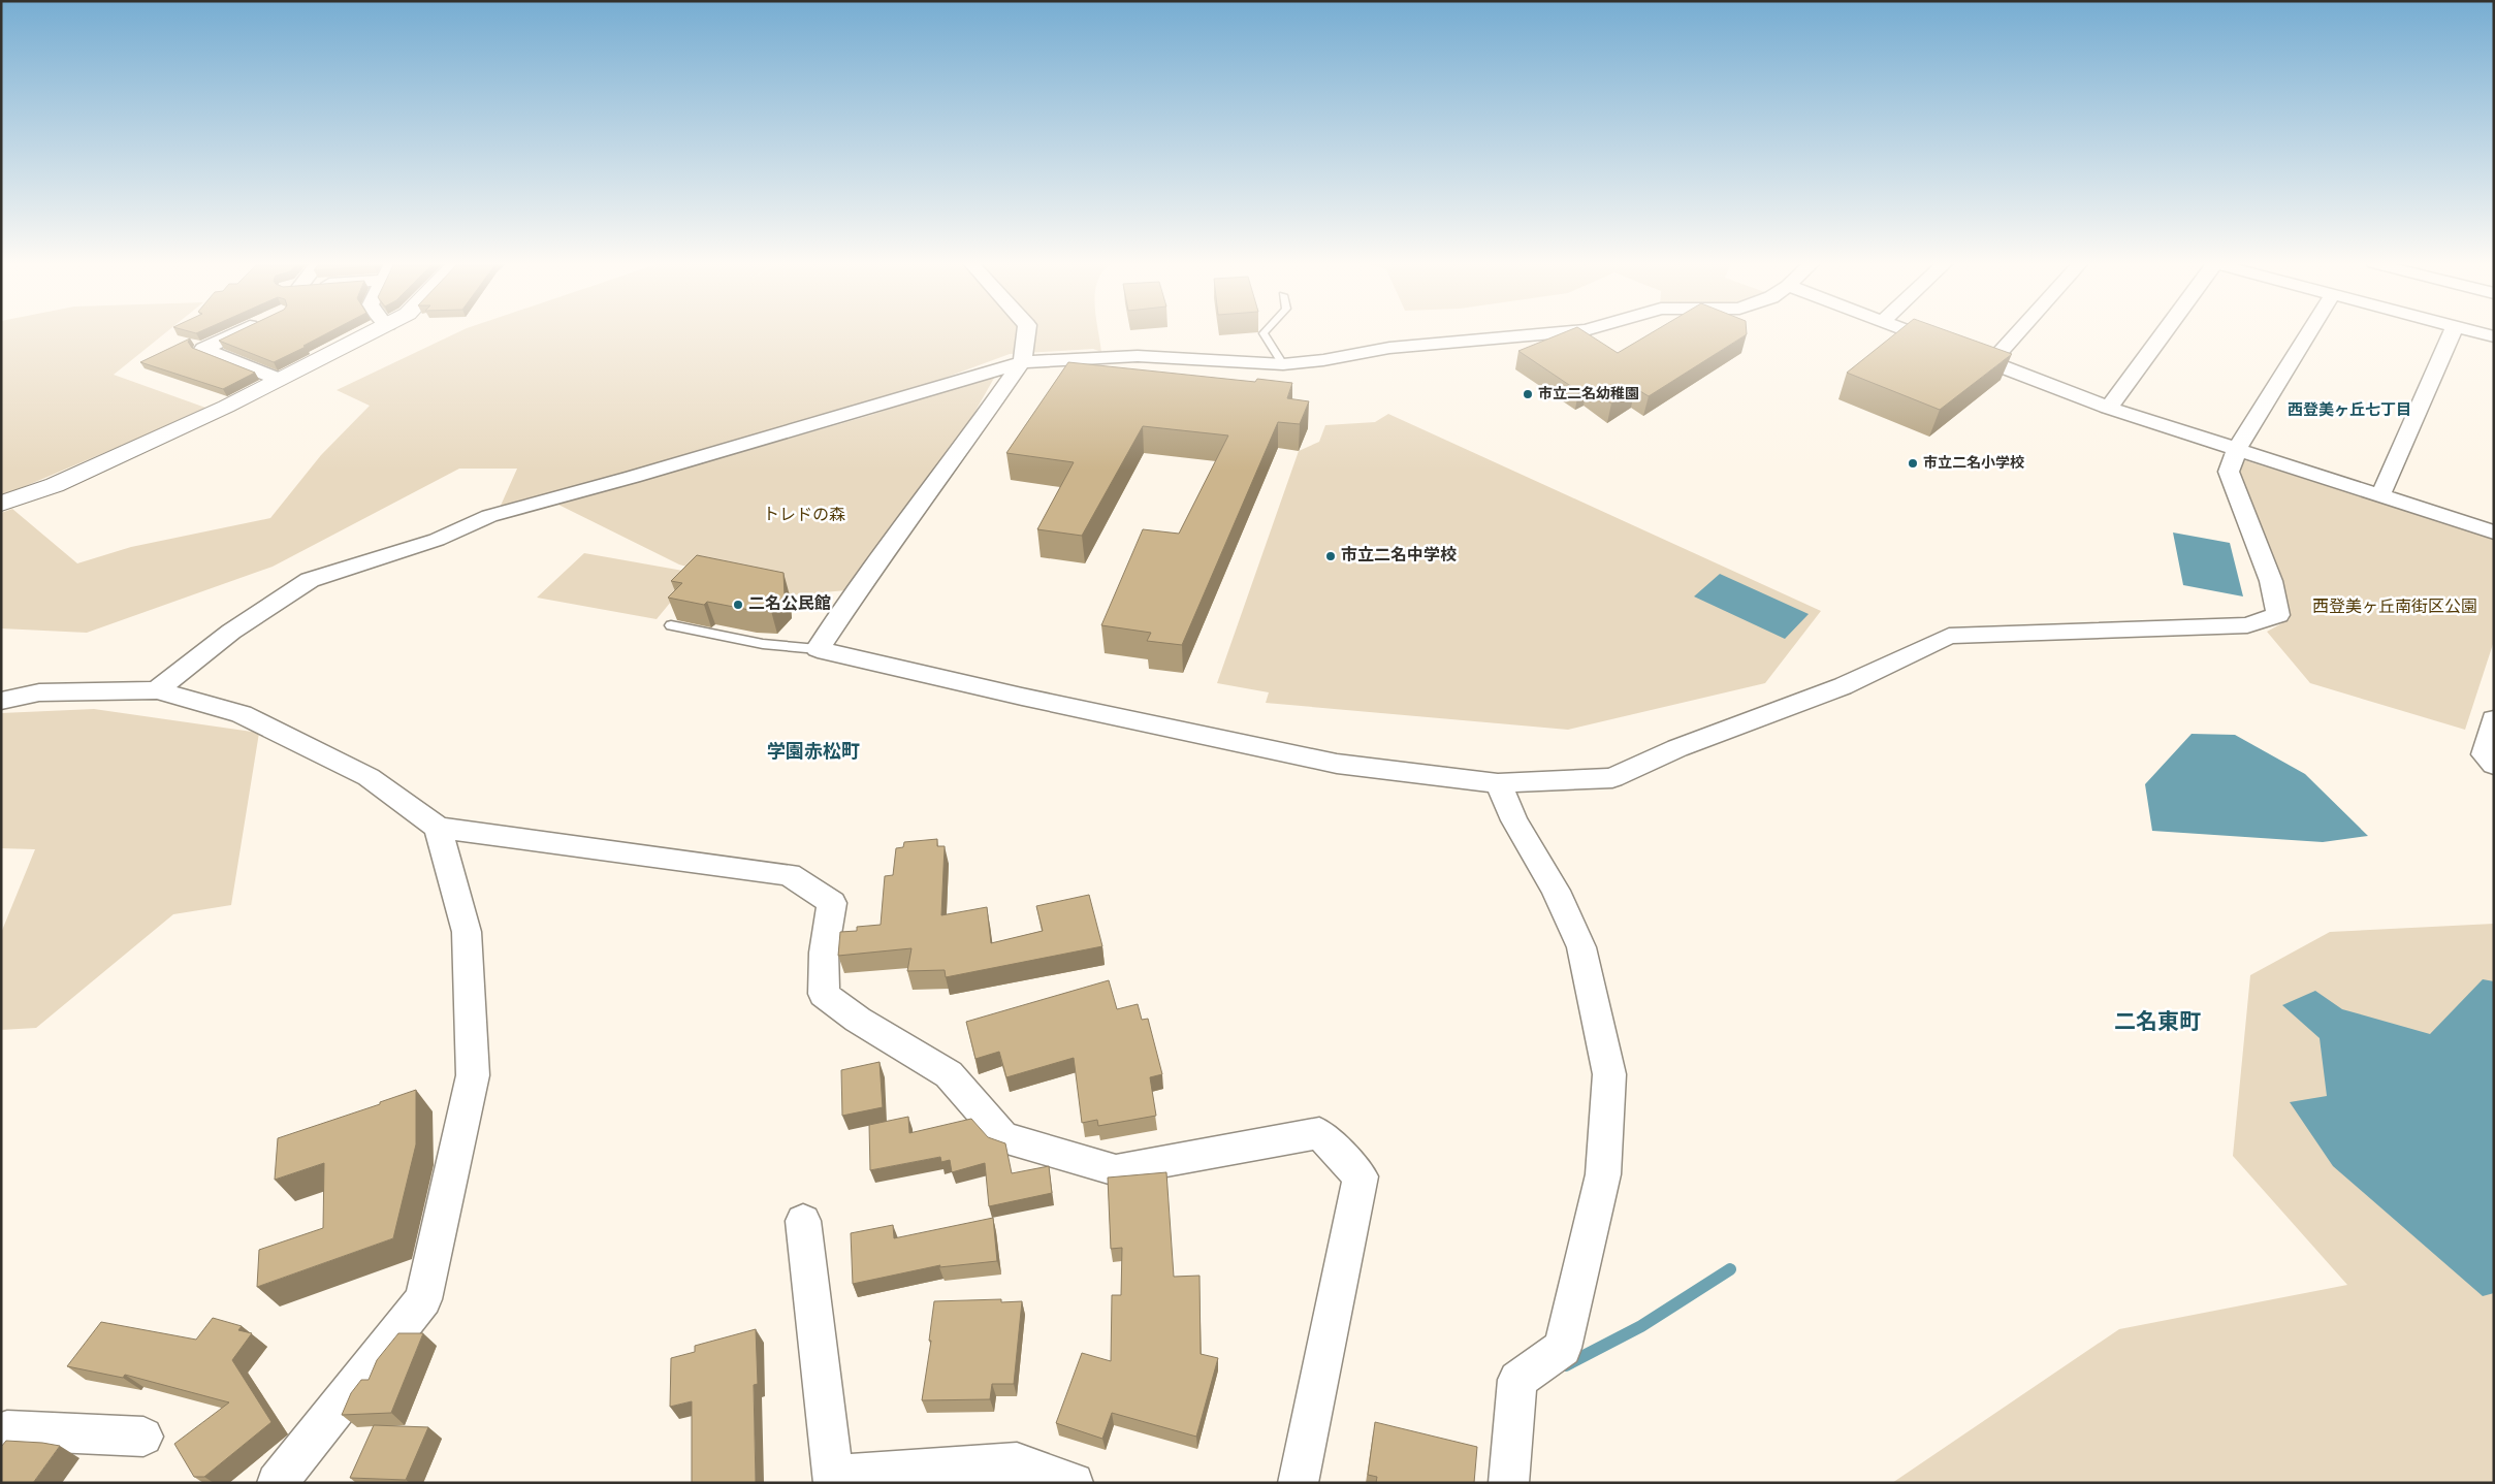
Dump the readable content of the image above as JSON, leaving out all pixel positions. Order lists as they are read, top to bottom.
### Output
{
  "districts": ["西登美ヶ丘七丁目", "学園赤松町", "二名東町"],
  "parks": ["トレドの森", "西登美ヶ丘南街区公園"],
  "places": [
    "市立二名幼稚園",
    "市立二名小学校",
    "市立二名中学校",
    "二名公民館"
  ]
}
